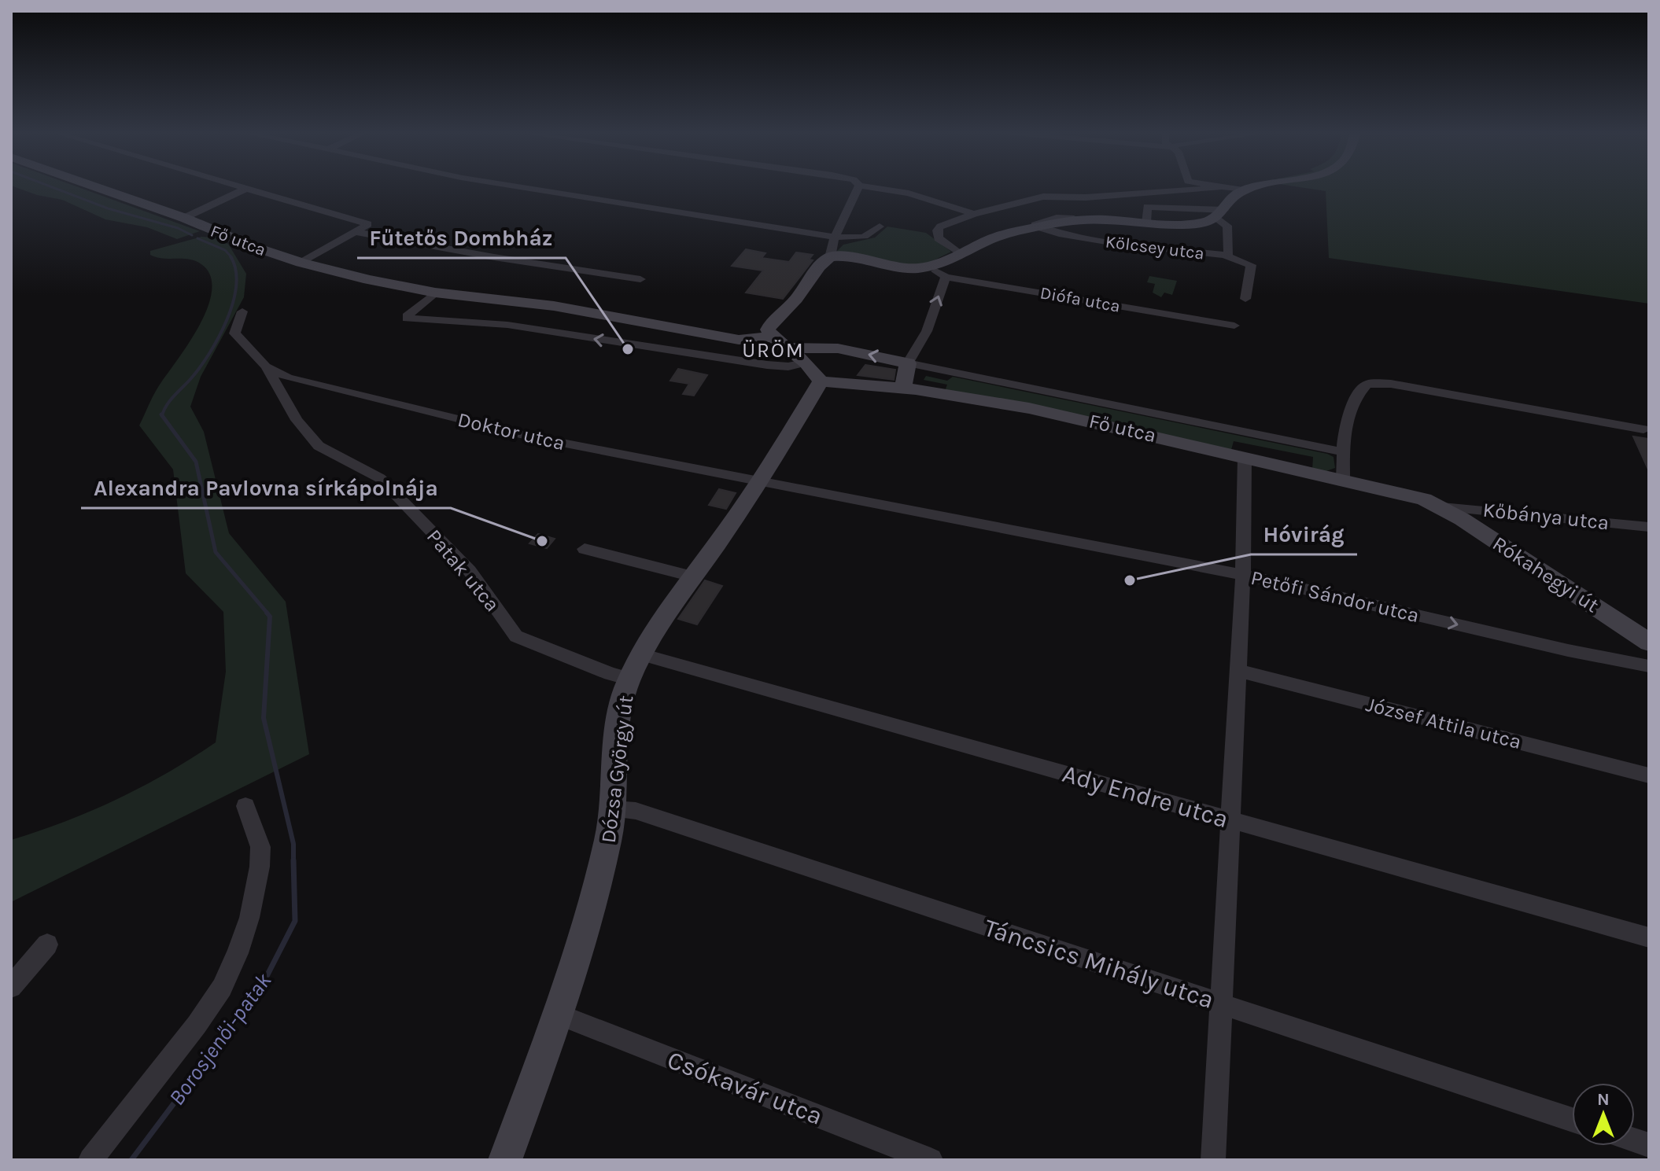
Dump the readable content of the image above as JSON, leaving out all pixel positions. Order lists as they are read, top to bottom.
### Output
{
  "streets": {
    "street": [
      "Fő utca",
      "Kölcsey utca",
      "Diófa utca",
      "Doktor utca",
      "Kőbánya utca",
      "Patak utca",
      "Rókahegyi út",
      "Petőfi Sándor utca",
      "József Attila utca",
      "Dózsa György út",
      "Ady Endre utca",
      "Táncsics Mihály utca",
      "Csókavár utca"
    ]
  },
  "crossings": [
    ["Fő utca", "Kőbánya utca"],
    ["Fő utca", "Rókahegyi út"],
    ["Fő utca", "Dózsa György út"],
    ["Doktor utca", "Patak utca"],
    ["Doktor utca", "Petőfi Sándor utca"],
    ["Doktor utca", "Dózsa György út"],
    ["Kőbánya utca", "Rókahegyi út"],
    ["Patak utca", "Dózsa György út"],
    ["Petőfi Sándor utca", "Dózsa György út"],
    ["Dózsa György út", "Ady Endre utca"],
    ["Dózsa György út", "Táncsics Mihály utca"],
    ["Dózsa György út", "Csókavár utca"]
  ],
  "one_way": ["Petőfi Sándor utca"],
  "districts": ["ÜRÖM"],
  "water": ["Borosjenői-patak"],
  "places": ["Fűtetős Dombház", "Alexandra Pavlovna sírkápolnája", "Hóvirág"],
  "north": "top"
}
